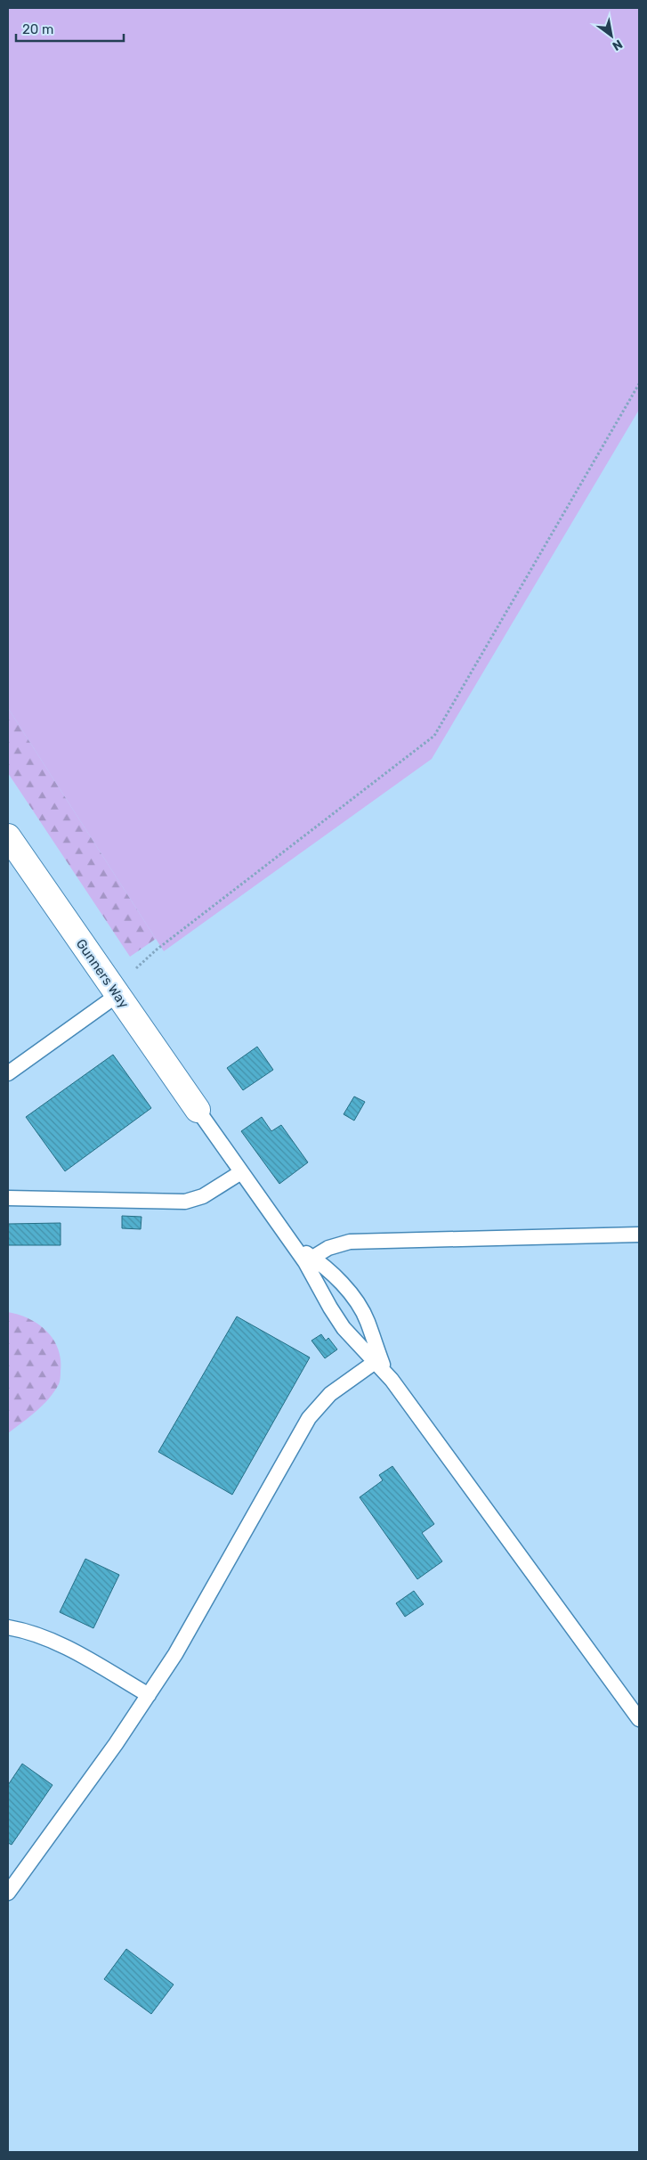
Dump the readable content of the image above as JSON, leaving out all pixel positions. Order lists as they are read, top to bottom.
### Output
{
  "streets": {
    "street": ["Gunners Way"]
  },
  "scale_bar": "20 m",
  "north": "bottom right"
}
